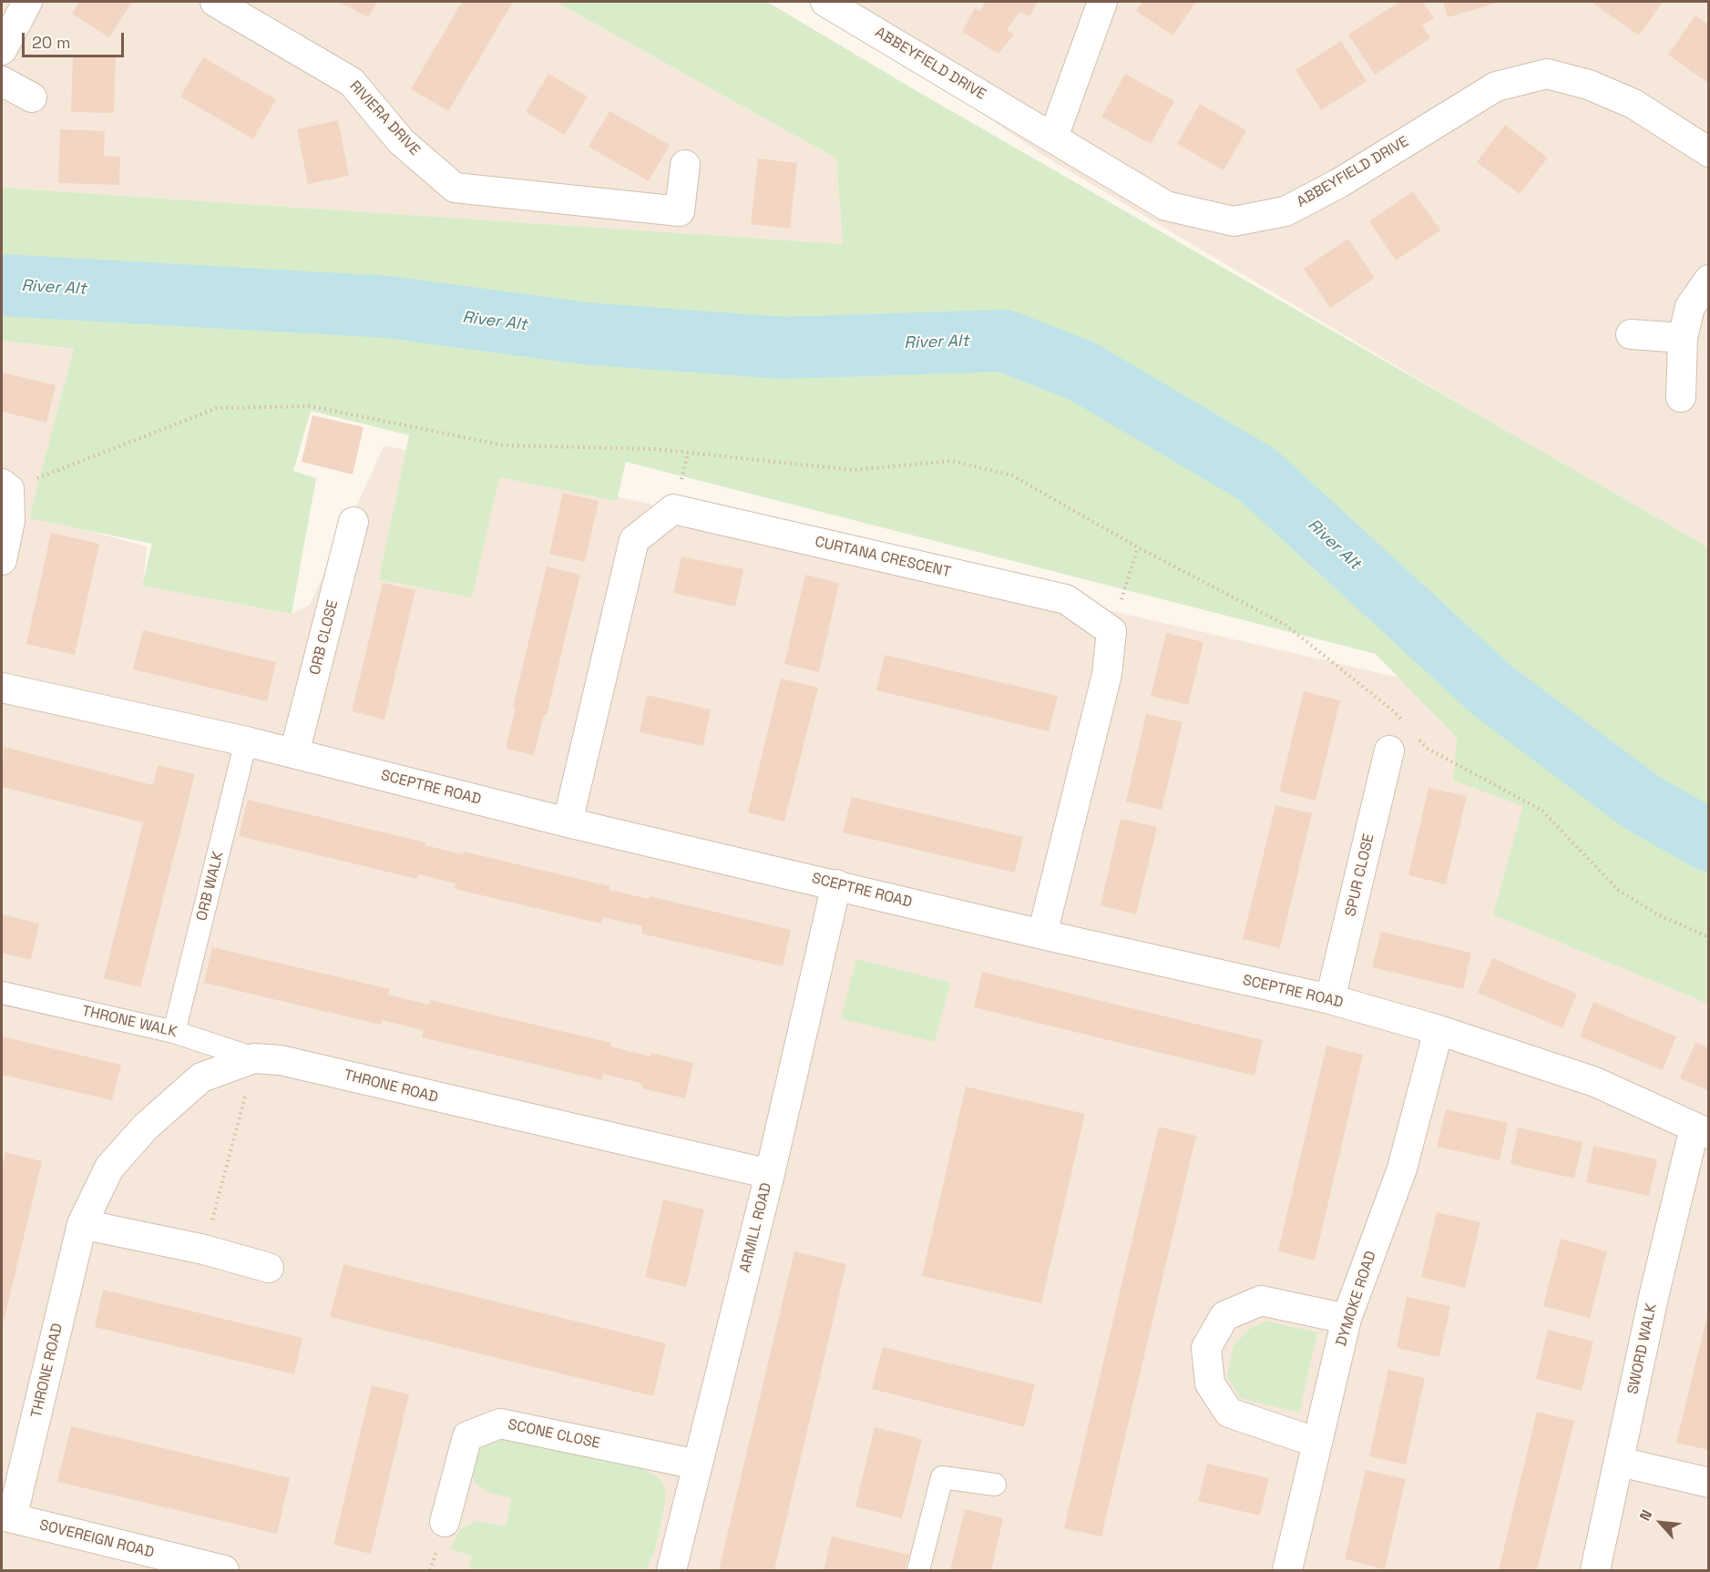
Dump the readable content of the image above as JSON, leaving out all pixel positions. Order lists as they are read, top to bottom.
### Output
{
  "streets": {
    "street": [
      "ABBEYFIELD DRIVE",
      "RIVIERA DRIVE",
      "CURTANA CRESCENT",
      "ORB CLOSE",
      "SCEPTRE ROAD",
      "SPUR CLOSE",
      "ORB WALK",
      "THRONE WALK",
      "THRONE ROAD",
      "ARMILL ROAD",
      "DYMOKE ROAD",
      "SWORD WALK",
      "SCONE CLOSE",
      "SOVEREIGN ROAD"
    ]
  },
  "crossings": [
    ["CURTANA CRESCENT", "SCEPTRE ROAD"],
    ["ORB CLOSE", "SCEPTRE ROAD"],
    ["SCEPTRE ROAD", "SPUR CLOSE"],
    ["SCEPTRE ROAD", "ORB WALK"],
    ["SCEPTRE ROAD", "ARMILL ROAD"],
    ["SCEPTRE ROAD", "DYMOKE ROAD"],
    ["SCEPTRE ROAD", "SWORD WALK"],
    ["ORB WALK", "THRONE WALK"],
    ["THRONE WALK", "THRONE ROAD"],
    ["THRONE ROAD", "ARMILL ROAD"],
    ["THRONE ROAD", "SOVEREIGN ROAD"],
    ["ARMILL ROAD", "SCONE CLOSE"]
  ],
  "water": ["River Alt"],
  "scale_bar": "20 m",
  "north": "top left"
}
